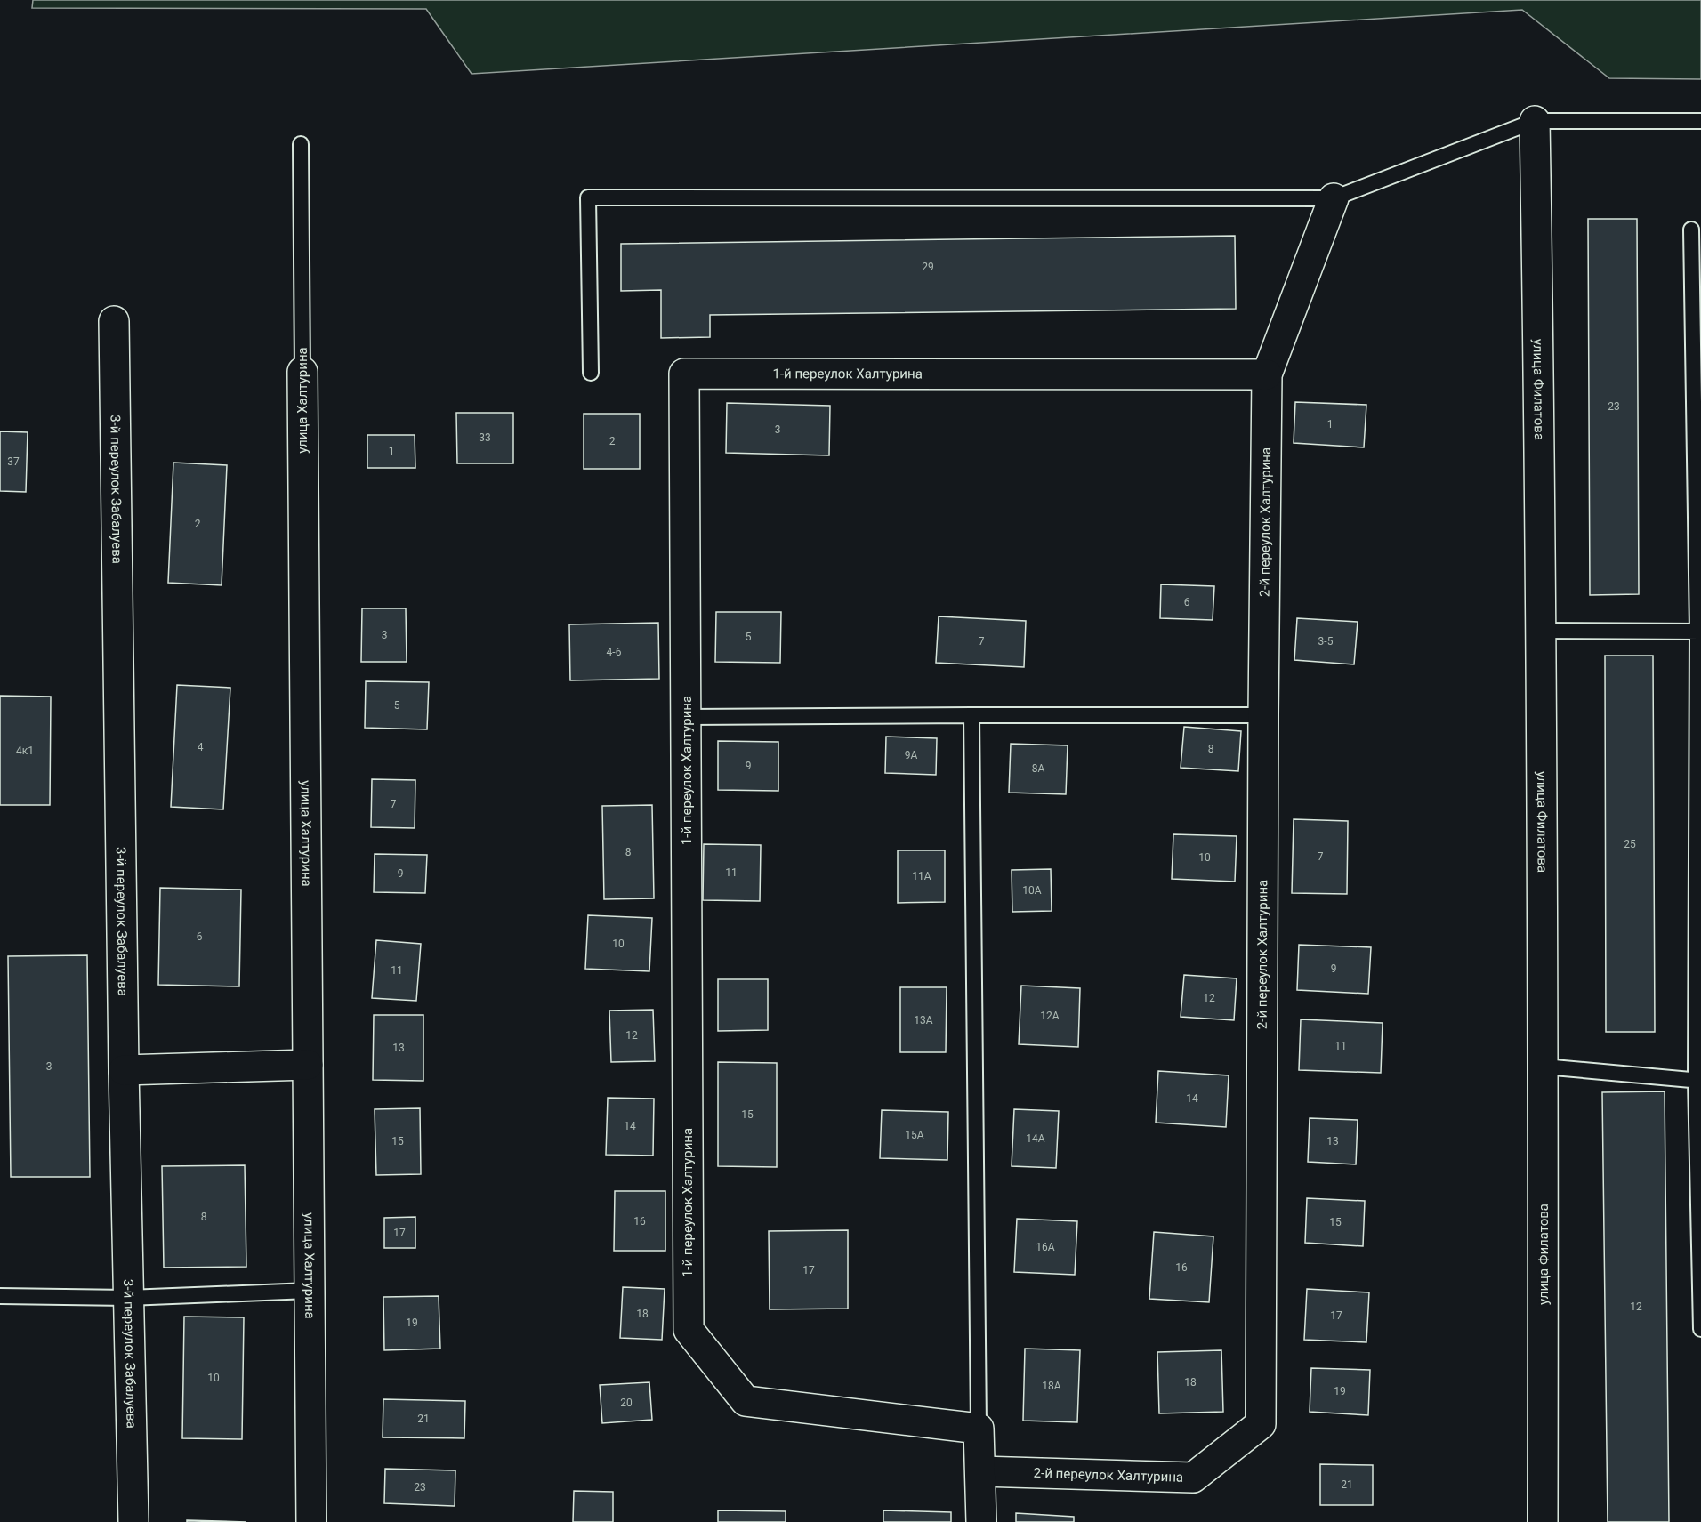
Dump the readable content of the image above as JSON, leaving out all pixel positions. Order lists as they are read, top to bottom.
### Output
{
  "streets": {
    "street": [
      "1-й переулок Халтурина",
      "улица Филатова",
      "улица Халтурина",
      "3-й переулок Забалуева",
      "2-й переулок Халтурина"
    ]
  },
  "crossings": [
    ["1-й переулок Халтурина", "2-й переулок Халтурина"]
  ],
  "house_numbers": [
    "29",
    "23",
    "1",
    "3",
    "33",
    "2",
    "1",
    "37",
    "2",
    "6",
    "3",
    "5",
    "7",
    "3-5",
    "4-6",
    "5",
    "4",
    "8",
    "4к1",
    "9А",
    "9",
    "8А",
    "7",
    "25",
    "8",
    "7",
    "10",
    "11",
    "9",
    "11А",
    "10А",
    "6",
    "10",
    "9",
    "11",
    "12",
    "12А",
    "13А",
    "12",
    "11",
    "13",
    "3",
    "14",
    "15",
    "14",
    "15А",
    "14А",
    "15",
    "13",
    "8",
    "16",
    "15",
    "17",
    "16А",
    "16",
    "17",
    "12",
    "18",
    "17",
    "19",
    "10",
    "18",
    "18А",
    "19",
    "20",
    "21",
    "21",
    "23"
  ]
}
